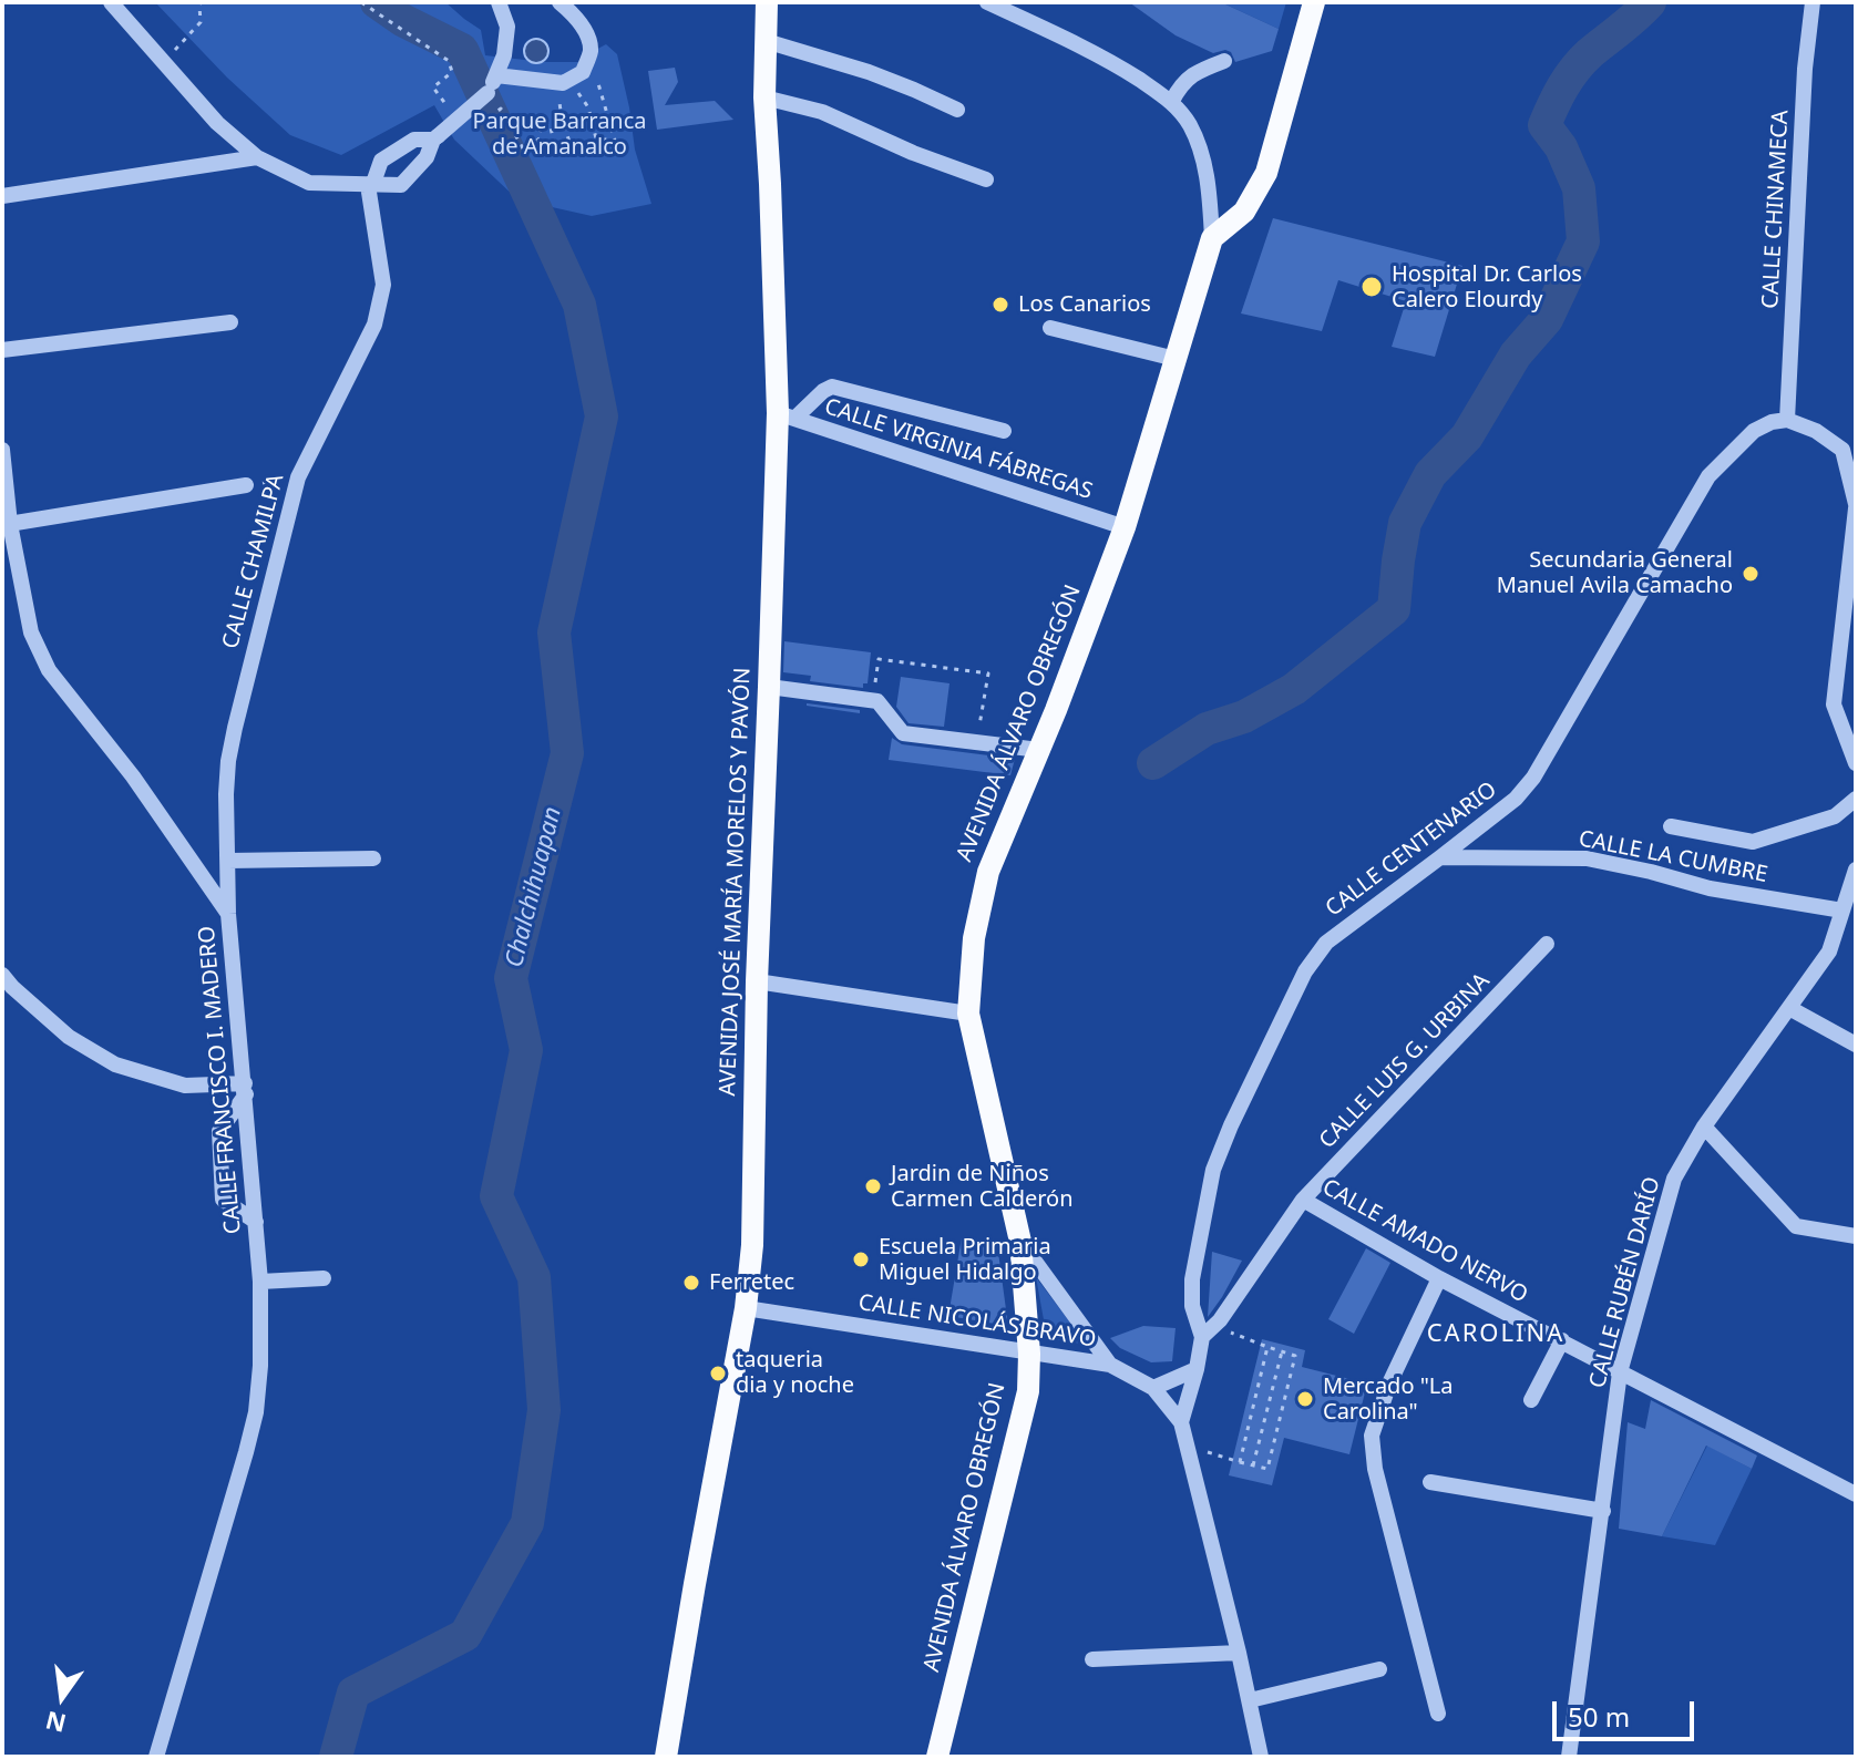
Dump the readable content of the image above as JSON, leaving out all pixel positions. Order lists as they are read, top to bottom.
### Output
{
  "streets": {
    "main road": ["AVENIDA ÁLVARO OBREGÓN", "AVENIDA JOSÉ MARÍA MORELOS Y PAVÓN"],
    "street": [
      "CALLE CHINAMECA",
      "CALLE VIRGINIA FÁBREGAS",
      "CALLE CHAMILPA",
      "CALLE CENTENARIO",
      "CALLE LA CUMBRE",
      "CALLE LUIS G. URBINA",
      "CALLE FRANCISCO I. MADERO",
      "CALLE AMADO NERVO",
      "CALLE RUBÉN DARÍO",
      "CALLE NICOLÁS BRAVO"
    ]
  },
  "crossings": [
    ["CALLE CHINAMECA", "CALLE CENTENARIO"],
    ["CALLE VIRGINIA FÁBREGAS", "AVENIDA ÁLVARO OBREGÓN"],
    ["CALLE VIRGINIA FÁBREGAS", "AVENIDA JOSÉ MARÍA MORELOS Y PAVÓN"],
    ["CALLE CHAMILPA", "CALLE FRANCISCO I. MADERO"],
    ["AVENIDA ÁLVARO OBREGÓN", "CALLE NICOLÁS BRAVO"],
    ["CALLE CENTENARIO", "CALLE LA CUMBRE"],
    ["CALLE CENTENARIO", "CALLE LUIS G. URBINA"],
    ["CALLE LA CUMBRE", "CALLE RUBÉN DARÍO"],
    ["AVENIDA JOSÉ MARÍA MORELOS Y PAVÓN", "CALLE NICOLÁS BRAVO"],
    ["CALLE LUIS G. URBINA", "CALLE AMADO NERVO"],
    ["CALLE AMADO NERVO", "CALLE RUBÉN DARÍO"]
  ],
  "districts": ["CAROLINA"],
  "water": ["Chalchihuapan"],
  "parks": ["Parque Barranca de Amanalco"],
  "places": [
    "Hospital Dr. Carlos Calero Elourdy",
    "Los Canarios",
    "Secundaria General Manuel Avila Camacho",
    "Jardin de Niños Carmen Calderón",
    "Escuela Primaria Miguel Hidalgo",
    "Ferretec",
    "taqueria dia y noche",
    "Mercado \"La Carolina\""
  ],
  "scale_bar": "50 m",
  "north": "bottom"
}
